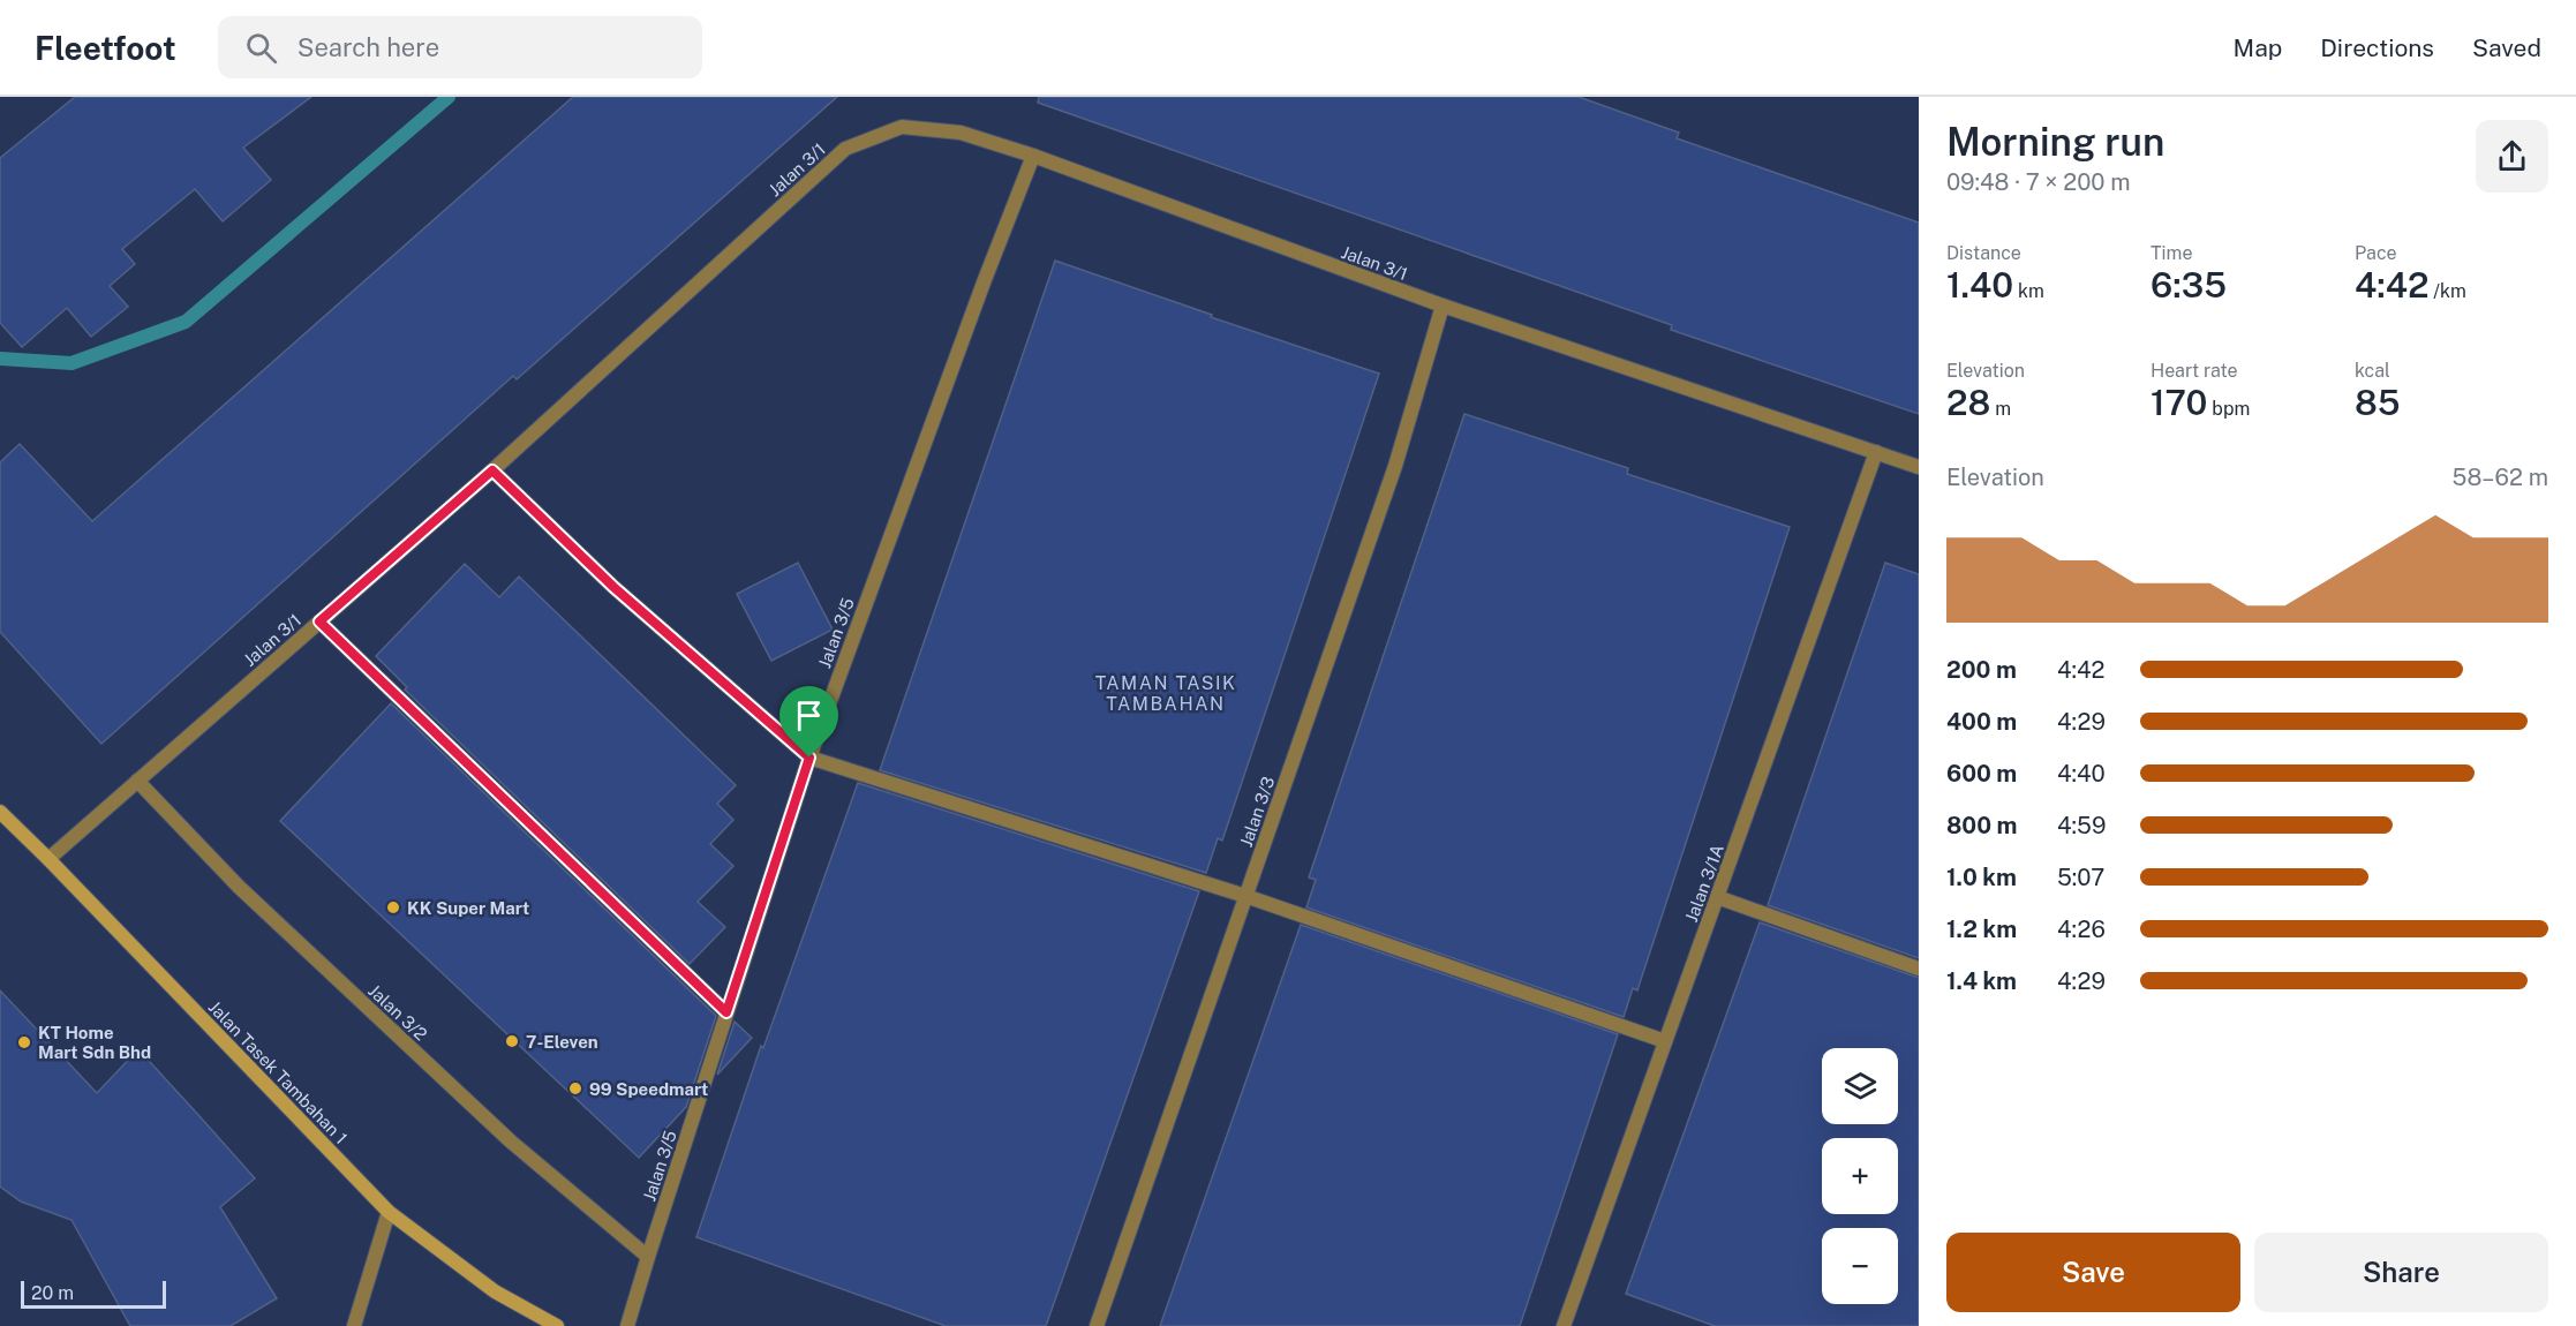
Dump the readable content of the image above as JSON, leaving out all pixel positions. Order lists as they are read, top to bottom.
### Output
{
  "streets": {
    "street": [
      "Jalan 3/1",
      "Jalan 3/5",
      "Jalan 3/3",
      "Jalan 3/1A",
      "Jalan 3/2",
      "Jalan Tasek Tambahan 1"
    ]
  },
  "crossings": [
    ["Jalan 3/1", "Jalan 3/5"],
    ["Jalan 3/1", "Jalan 3/3"],
    ["Jalan 3/1", "Jalan 3/1A"],
    ["Jalan 3/1", "Jalan 3/2"],
    ["Jalan 3/1", "Jalan Tasek Tambahan 1"],
    ["Jalan 3/5", "Jalan 3/2"]
  ],
  "districts": ["TAMAN TASIK TAMBAHAN"],
  "places": [
    "KK Super Mart",
    "7-Eleven",
    "KT Home Mart Sdn Bhd",
    "99 Speedmart"
  ],
  "scale_bar": "20 m",
  "page": {
    "header": "Fleetfoot",
    "search": "Search here",
    "nav": ["Map", "Directions", "Saved"],
    "heading": ["Morning run", "09:48 · 7 × 200 m"],
    "stats": [
      ["Distance", "1.40 km"],
      ["Time", "6:35"],
      ["Pace", "4:42 /km"],
      ["Elevation", "28 m"],
      ["Heart rate", "170 bpm"],
      ["kcal", "85"]
    ],
    "chart": ["Elevation", "58–62 m"],
    "list": [
      {
        "name": "200 m",
        "note": "4:42"
      },
      {
        "name": "400 m",
        "note": "4:29"
      },
      {
        "name": "600 m",
        "note": "4:40"
      },
      {
        "name": "800 m",
        "note": "4:59"
      },
      {
        "name": "1.0 km",
        "note": "5:07"
      },
      {
        "name": "1.2 km",
        "note": "4:26"
      },
      {
        "name": "1.4 km",
        "note": "4:29"
      }
    ],
    "map_buttons": ["+", "−"],
    "buttons": ["Save", "Share"],
    "scale": "20 m"
  }
}
